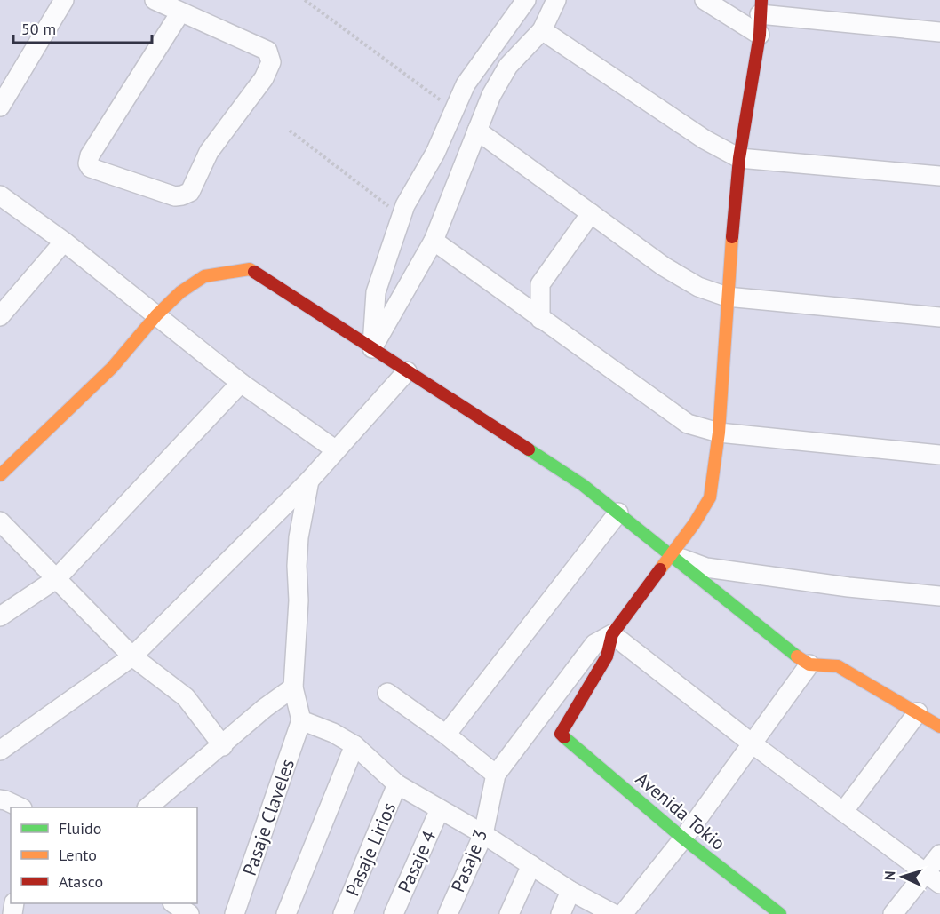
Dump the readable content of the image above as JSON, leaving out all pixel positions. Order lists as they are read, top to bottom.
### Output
{
  "streets": {
    "street": [
      "Avenida Tokio",
      "Pasaje Claveles",
      "Pasaje Lirios",
      "Pasaje 3",
      "Pasaje 4"
    ]
  },
  "legend": ["Fluido", "Lento", "Atasco"],
  "scale_bar": "50 m",
  "north": "left"
}
